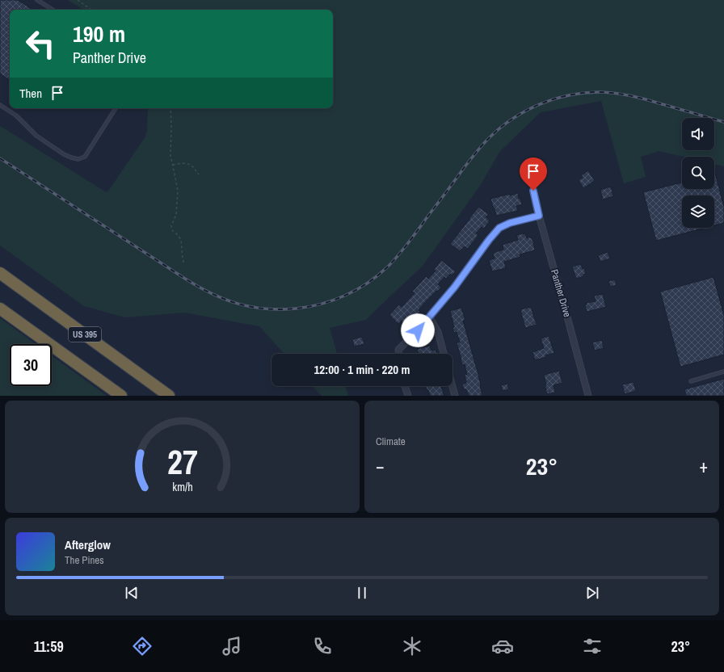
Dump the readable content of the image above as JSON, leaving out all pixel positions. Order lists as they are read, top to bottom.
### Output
{
  "streets": {
    "highway": ["US 395"],
    "street": ["Panther Drive"]
  },
  "page": {
    "turn": ["190 m", "Panther Drive"],
    "then": "Then",
    "limit": "30",
    "trip": "12:00 · 1 min · 220 m",
    "tile": "Climate",
    "heat": ["−", "23°", "+"],
    "song": ["Afterglow", "The Pines"],
    "tabs": ["11:59", "23°"],
    "gauge": ["27", "km/h"]
  }
}
